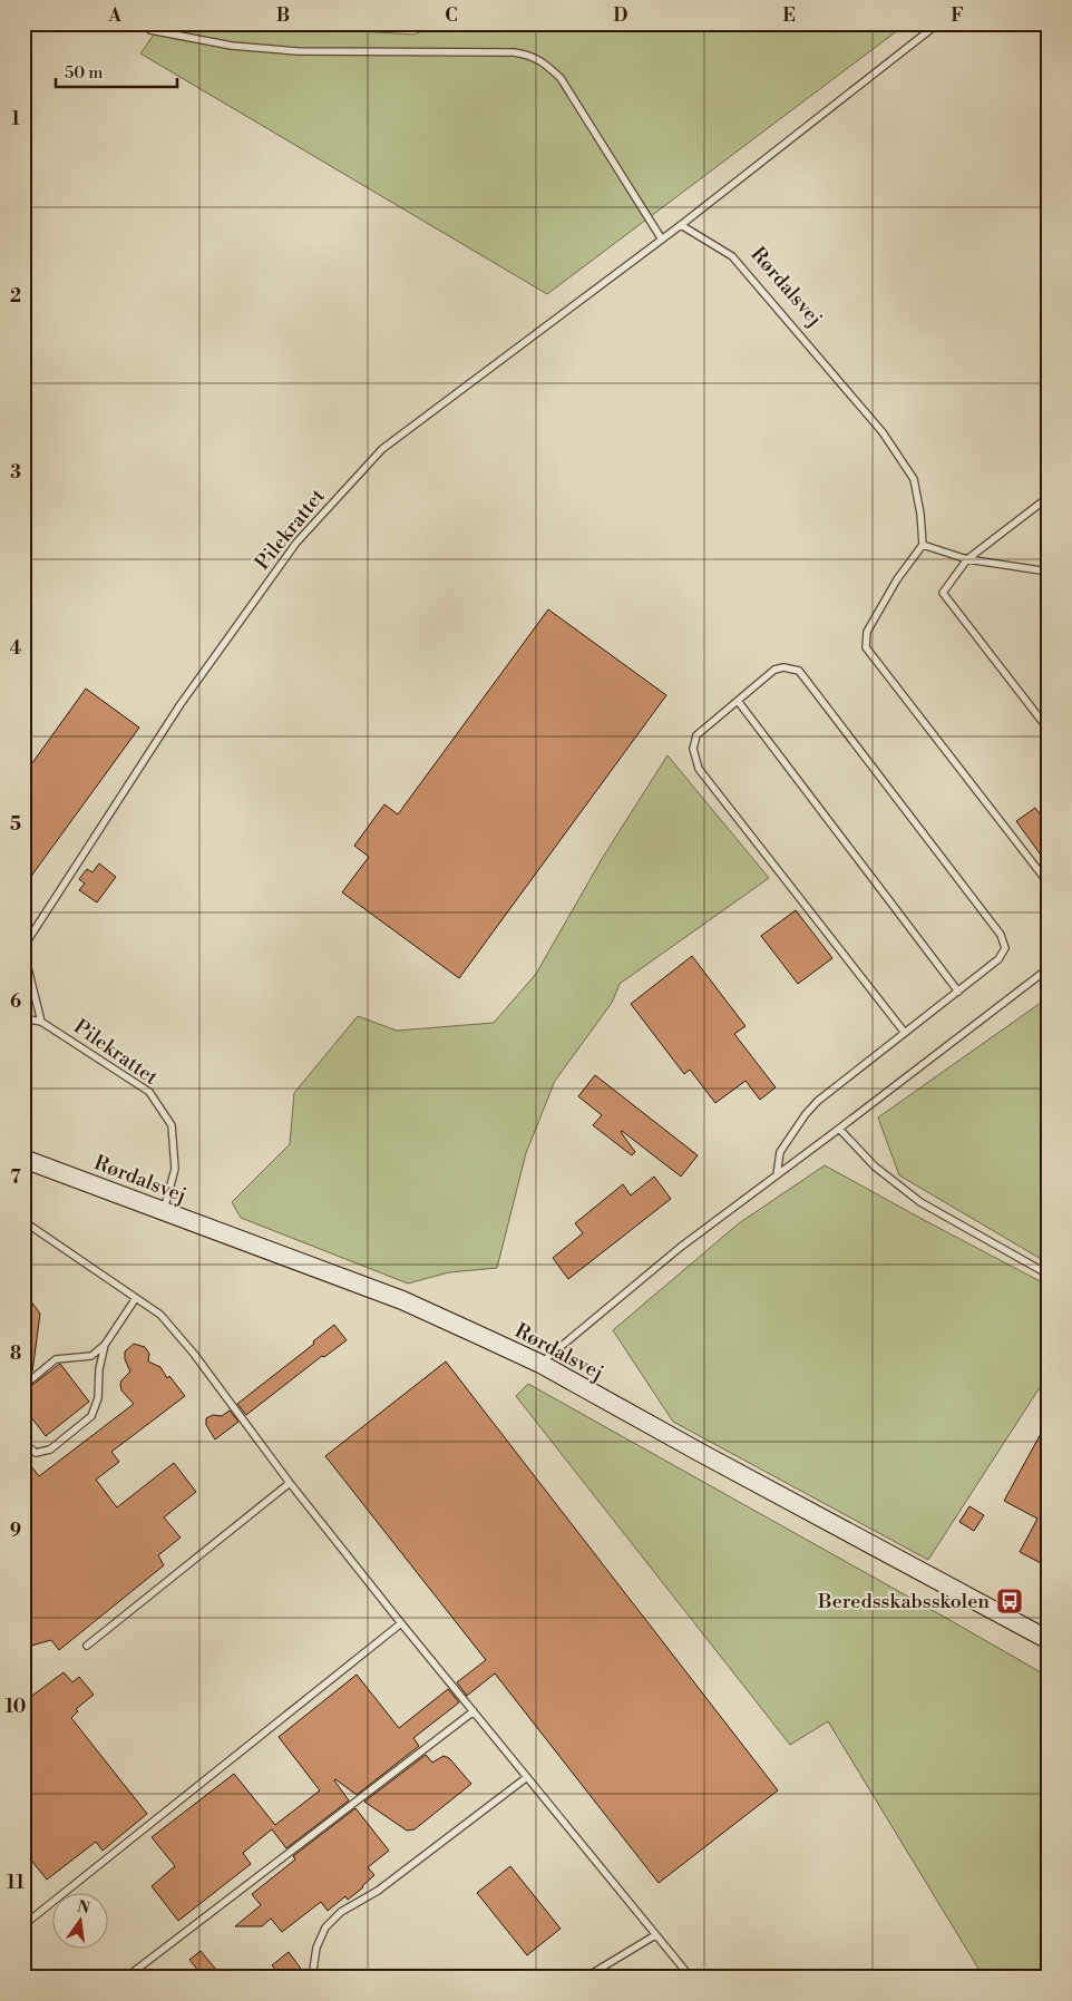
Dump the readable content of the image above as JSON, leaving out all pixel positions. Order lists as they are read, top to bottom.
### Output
{
  "streets": {
    "street": ["Rørdalsvej"],
    "lane": ["Pilekrattet"]
  },
  "crossings": [
    ["Rørdalsvej", "Pilekrattet"]
  ],
  "places": {
    "bus stop": ["Beredsskabsskolen"]
  },
  "scale_bar": "50 m",
  "north": "top",
  "grid": {
    "columns": [
      "A",
      "B",
      "C",
      "D",
      "E",
      "F"
    ],
    "rows": [
      "1",
      "2",
      "3",
      "4",
      "5",
      "6",
      "7",
      "8",
      "9",
      "10",
      "11"
    ]
  }
}
